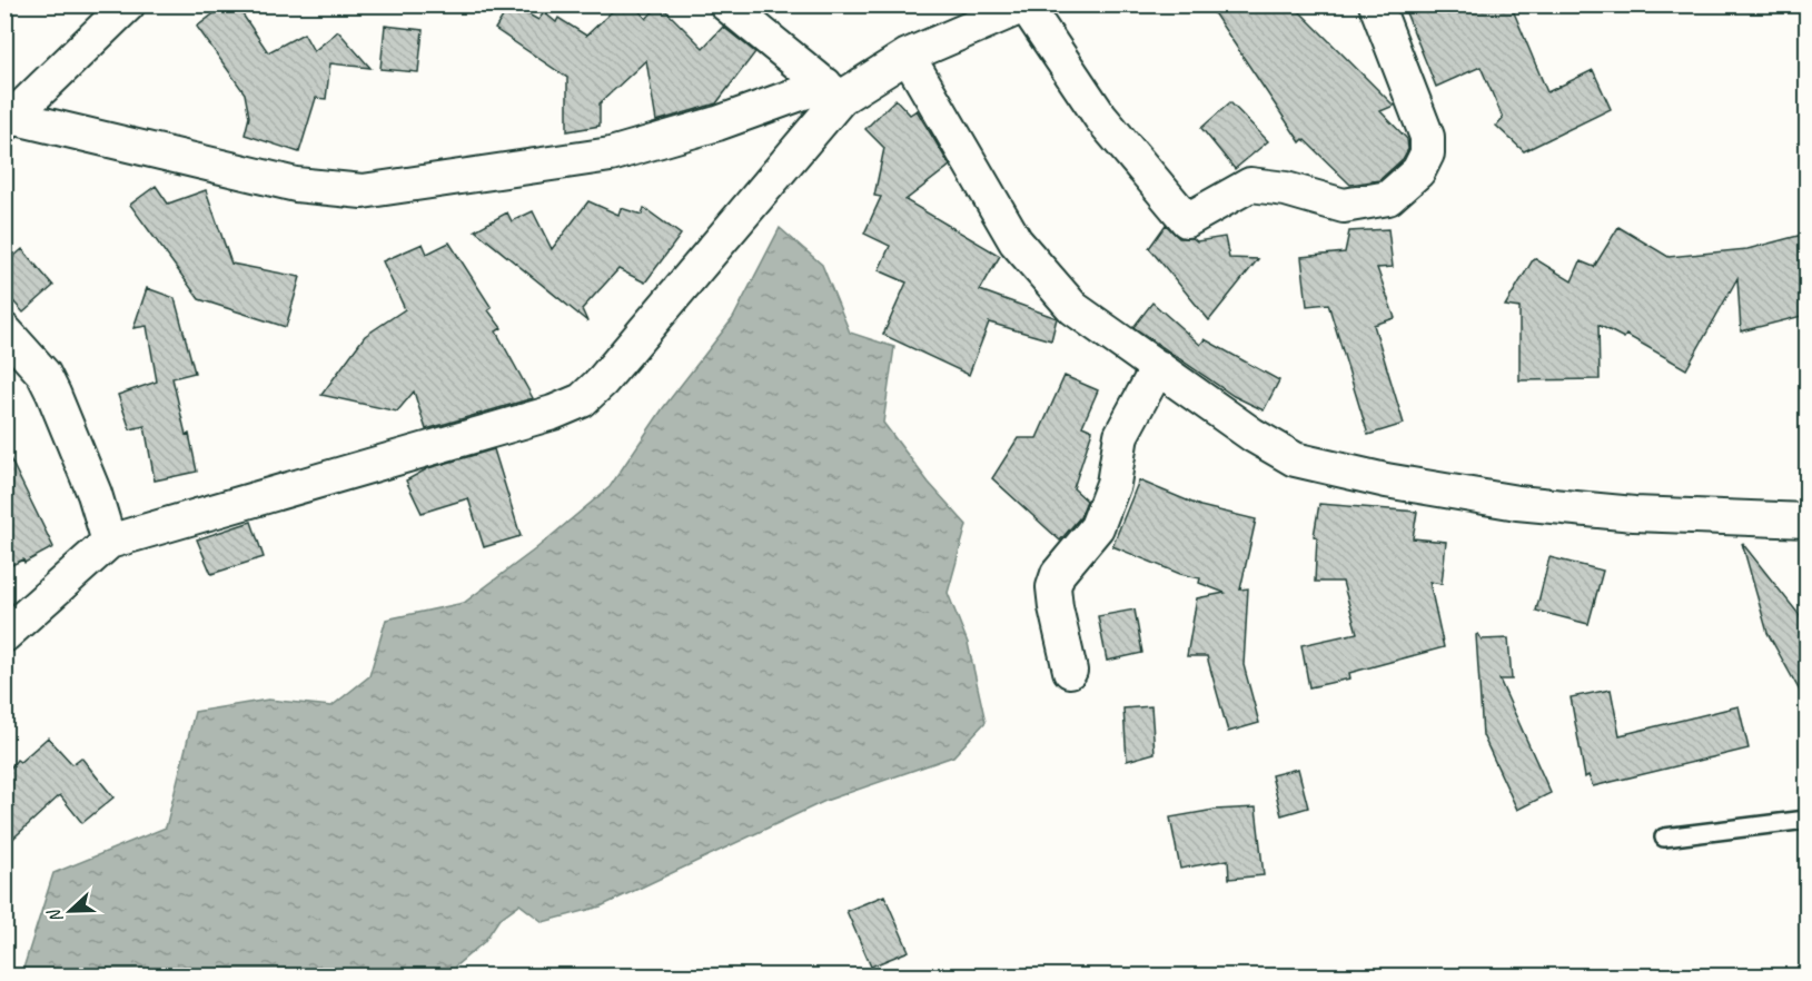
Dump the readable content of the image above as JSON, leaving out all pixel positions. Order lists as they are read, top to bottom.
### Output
{
  "north": "left"
}
